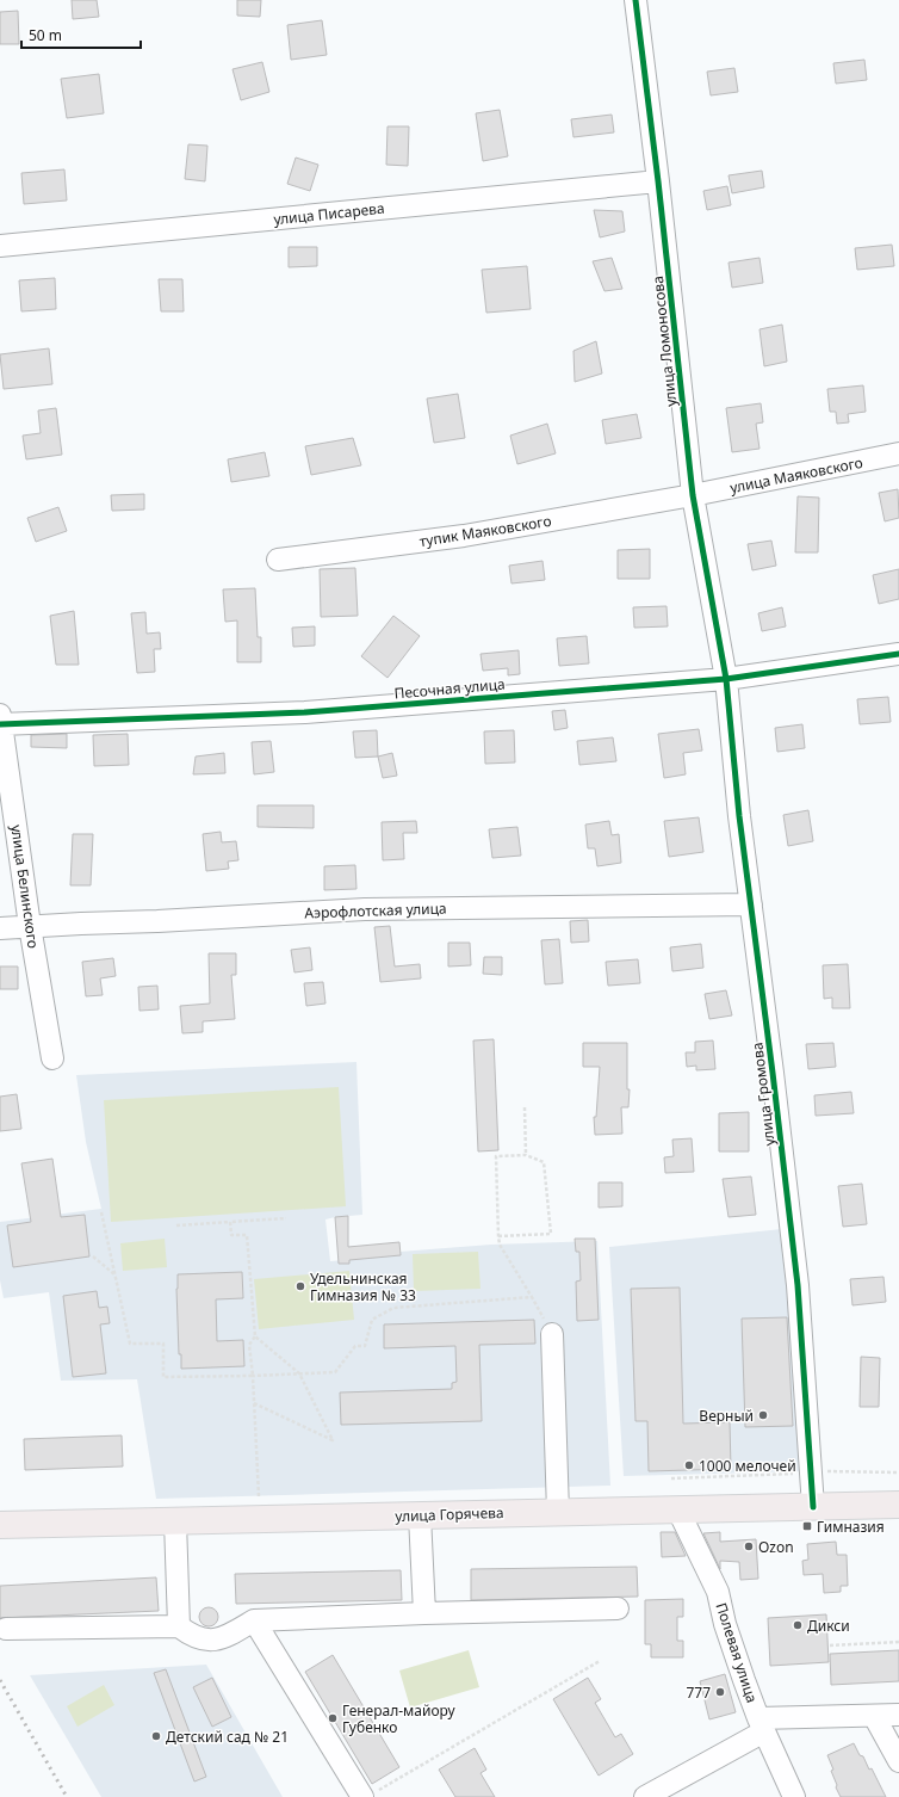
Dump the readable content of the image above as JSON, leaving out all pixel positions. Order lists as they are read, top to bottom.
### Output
{
  "streets": {
    "main road": ["улица Горячева"],
    "street": [
      "улица Писарева",
      "улица Ломоносова",
      "улица Маяковского",
      "тупик Маяковского",
      "Песочная улица",
      "улица Белинского",
      "Аэрофлотская улица",
      "улица Громова",
      "Полевая улица"
    ]
  },
  "crossings": [
    ["улица Писарева", "улица Ломоносова"],
    ["улица Ломоносова", "улица Маяковского"],
    ["улица Ломоносова", "тупик Маяковского"],
    ["улица Ломоносова", "Песочная улица"],
    ["улица Ломоносова", "улица Громова"],
    ["улица Маяковского", "тупик Маяковского"],
    ["Песочная улица", "улица Белинского"],
    ["Песочная улица", "улица Громова"],
    ["улица Белинского", "Аэрофлотская улица"],
    ["Аэрофлотская улица", "улица Громова"],
    ["улица Громова", "улица Горячева"],
    ["улица Горячева", "Полевая улица"]
  ],
  "places": {
    "other": [
      "Удельнинская Гимназия № 33",
      "Верный",
      "1000 мелочей",
      "Ozon",
      "Дикси",
      "777",
      "Генерал-майору Губенко",
      "Детский сад № 21"
    ],
    "transit": ["Гимназия"]
  },
  "scale_bar": "50 m"
}
